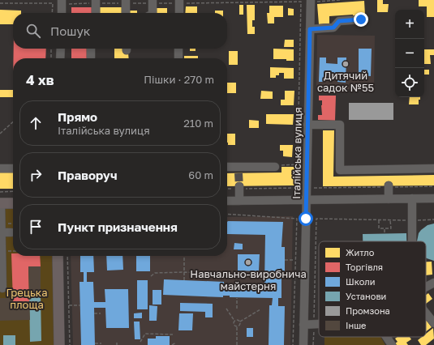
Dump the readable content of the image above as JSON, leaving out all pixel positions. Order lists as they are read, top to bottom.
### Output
{
  "streets": {
    "street": ["Італійська вулиця"]
  },
  "parks": ["Грецька площа"],
  "places": ["Дитячий садок №55", "Навчально-виробнича майстерня"],
  "legend": [
    "Житло",
    "Торгівля",
    "Школи",
    "Установи",
    "Промзона",
    "Інше"
  ],
  "page": {
    "map_buttons": ["+", "−"],
    "search": "Пошук",
    "heading": ["4 хв", "Пішки · 270 m"],
    "list": [
      ["Прямо", "Італійська вулиця", "210 m"],
      ["Праворуч", "60 m"],
      "Пункт призначення"
    ]
  }
}
